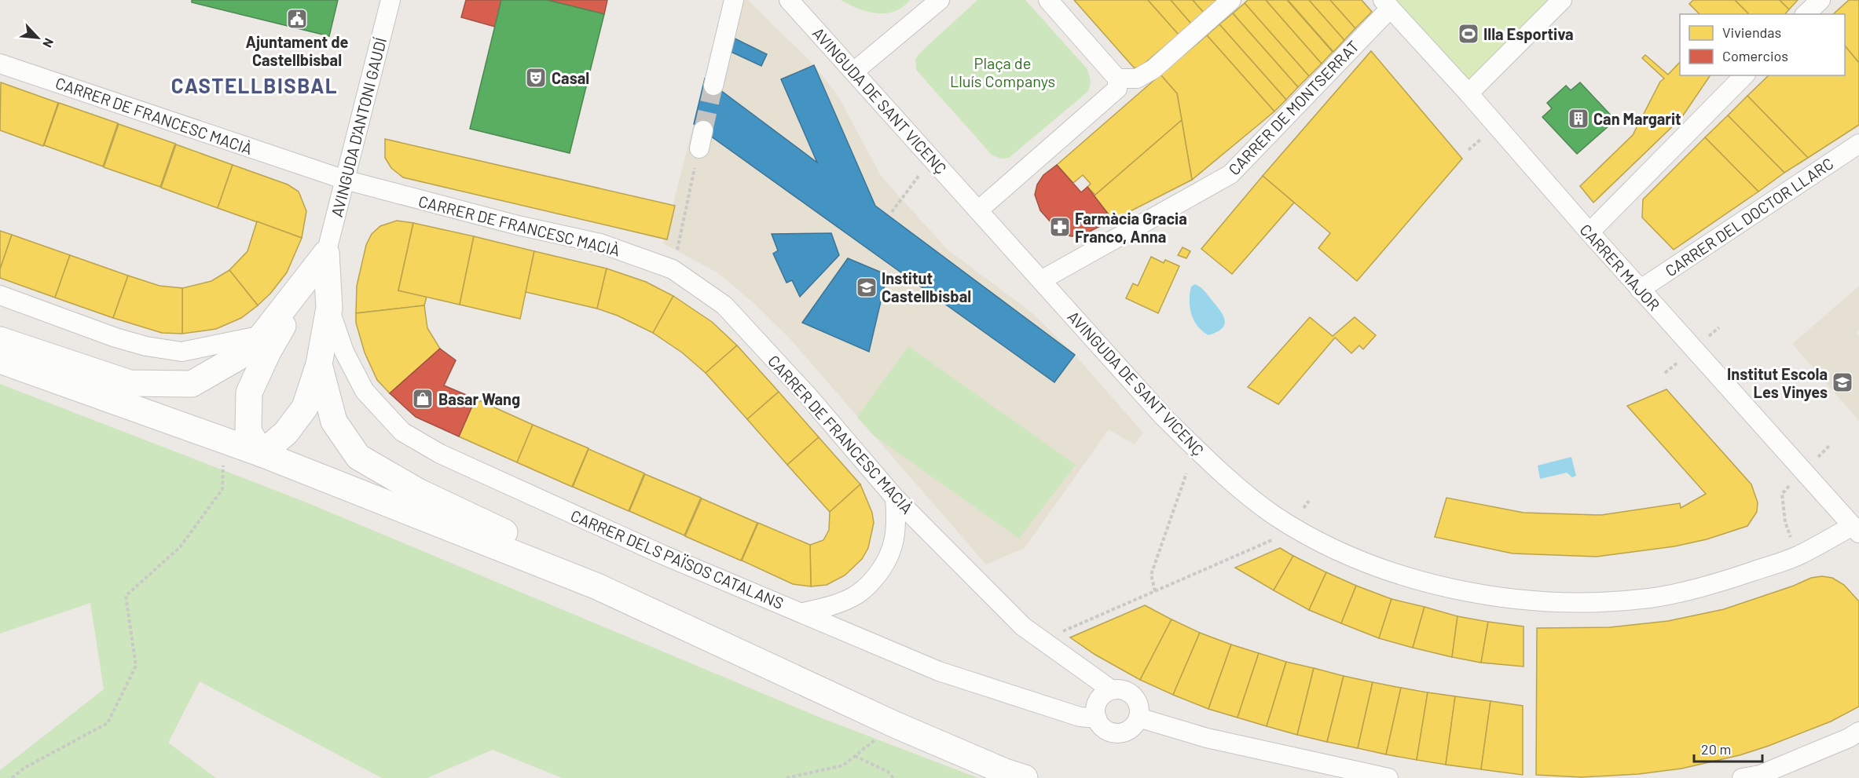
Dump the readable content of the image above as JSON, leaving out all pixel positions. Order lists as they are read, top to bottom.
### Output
{
  "streets": {
    "street": [
      "AVINGUDA DE SANT VICENÇ",
      "CARRER DE MONTSERRAT",
      "CARRER DE FRANCESC MACIÀ",
      "AVINGUDA D'ANTONI GAUDÍ",
      "CARRER DEL DOCTOR LLARC",
      "CARRER MAJOR",
      "CARRER DELS PAÏSOS CATALANS"
    ]
  },
  "crossings": [
    ["AVINGUDA DE SANT VICENÇ", "CARRER DE MONTSERRAT"],
    ["AVINGUDA DE SANT VICENÇ", "CARRER MAJOR"],
    ["CARRER DE MONTSERRAT", "CARRER MAJOR"],
    ["CARRER DE FRANCESC MACIÀ", "AVINGUDA D'ANTONI GAUDÍ"],
    ["CARRER DE FRANCESC MACIÀ", "CARRER DELS PAÏSOS CATALANS"],
    ["CARRER DEL DOCTOR LLARC", "CARRER MAJOR"]
  ],
  "districts": ["CASTELLBISBAL"],
  "parks": ["Plaça de Lluís Companys"],
  "places": {
    "public building": ["Ajuntament de Castellbisbal"],
    "sports": ["Illa Esportiva"],
    "theatre": ["Casal"],
    "building": ["Can Margarit"],
    "pharmacy": ["Farmàcia Gracia Franco, Anna"],
    "school or university": ["Institut Castellbisbal", "Institut Escola Les Vinyes"],
    "shop": ["Basar Wang"]
  },
  "legend": ["Viviendas", "Comercios"],
  "scale_bar": "20 m",
  "north": "bottom right"
}
